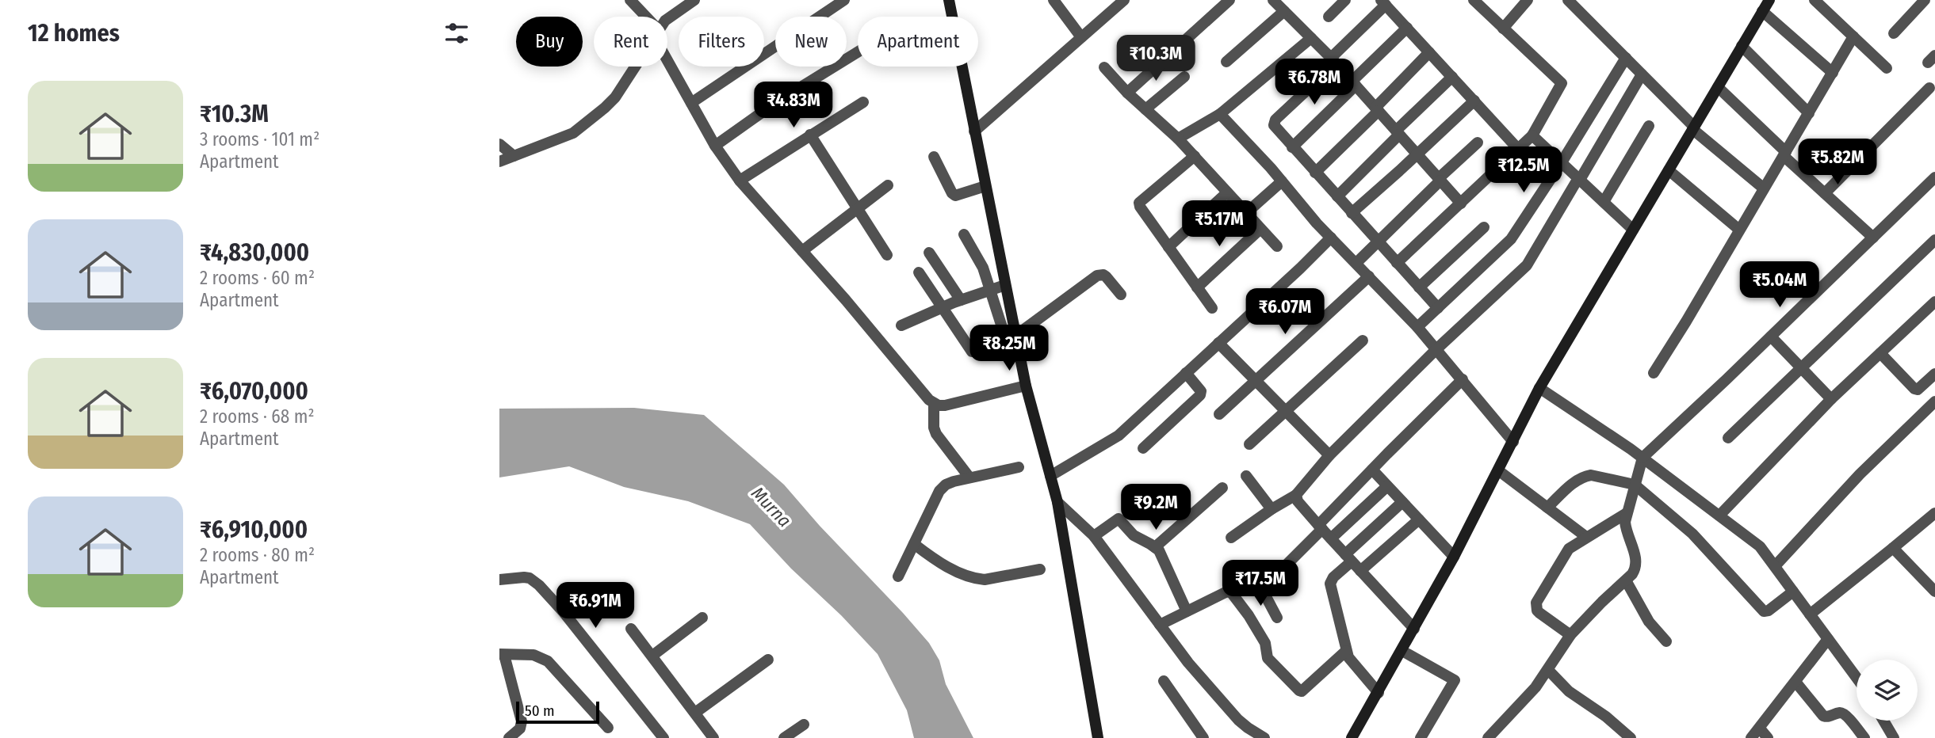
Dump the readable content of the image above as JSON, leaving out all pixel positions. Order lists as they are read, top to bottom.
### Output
{
  "water": ["Murna"],
  "scale_bar": "50 m",
  "page": {
    "heading": "12 homes",
    "chip": [
      "Buy",
      "Rent",
      "Filters",
      "New",
      "Apartment"
    ],
    "price": [
      "₹10.3M",
      "₹6.78M",
      "₹4.83M",
      "₹5.82M",
      "₹12.5M",
      "₹5.17M",
      "₹5.04M",
      "₹6.07M",
      "₹8.25M",
      "₹9.2M",
      "₹17.5M",
      "₹6.91M"
    ],
    "list": [
      {
        "name": "₹10.3M",
        "note": "3 rooms · 101 m² · Apartment"
      },
      {
        "name": "₹4,830,000",
        "note": "2 rooms · 60 m² · Apartment"
      },
      {
        "name": "₹6,070,000",
        "note": "2 rooms · 68 m² · Apartment"
      },
      {
        "name": "₹6,910,000",
        "note": "2 rooms · 80 m² · Apartment"
      }
    ],
    "scale": "50 m"
  }
}
